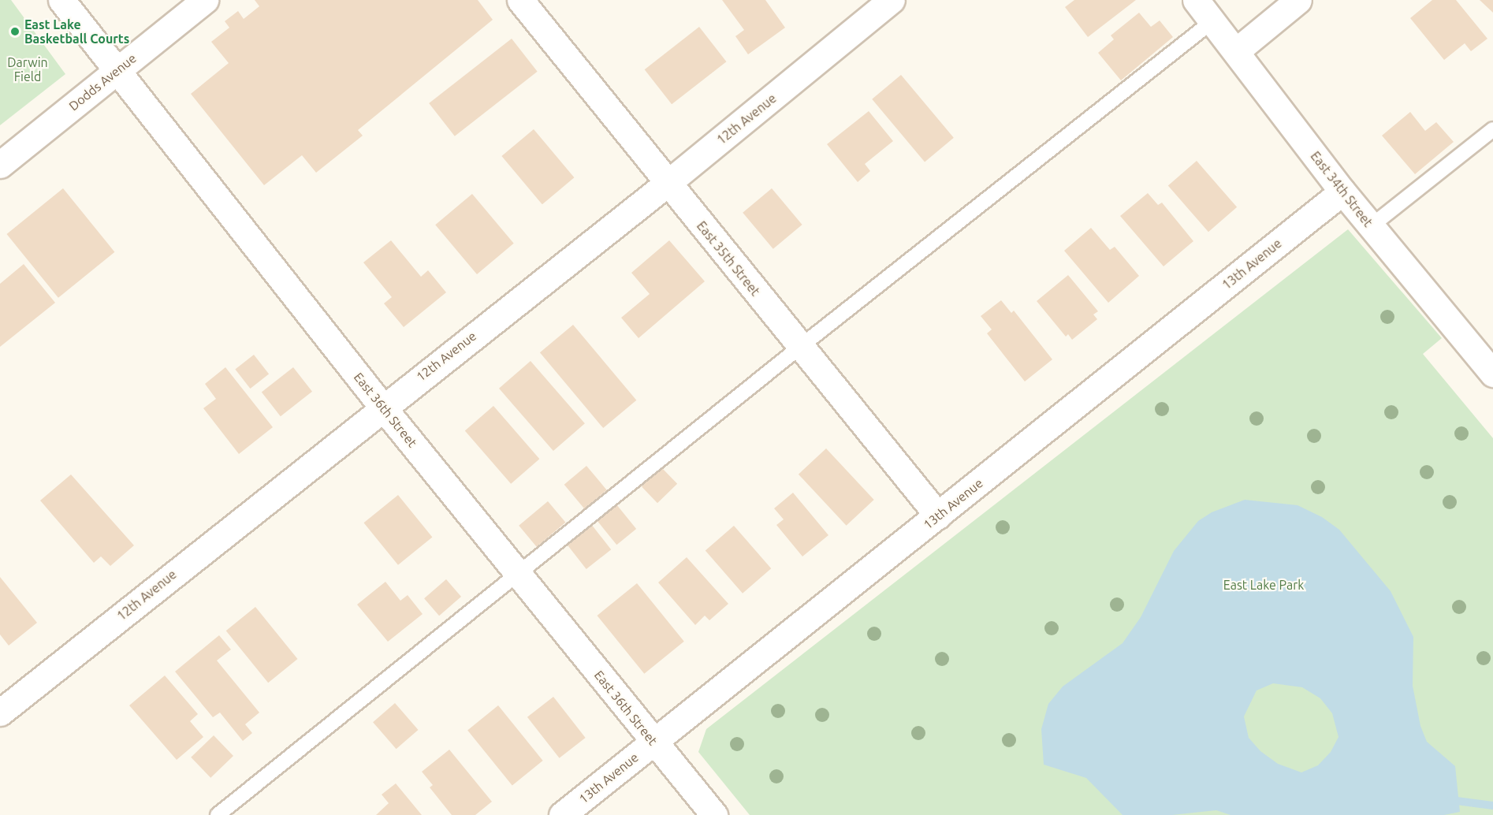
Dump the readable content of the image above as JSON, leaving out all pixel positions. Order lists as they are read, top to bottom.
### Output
{
  "streets": {
    "street": [
      "Dodds Avenue",
      "12th Avenue",
      "East 34th Street",
      "East 35th Street",
      "13th Avenue",
      "East 36th Street"
    ]
  },
  "crossings": [
    ["Dodds Avenue", "East 36th Street"],
    ["12th Avenue", "East 35th Street"],
    ["12th Avenue", "East 36th Street"],
    ["East 34th Street", "13th Avenue"],
    ["East 35th Street", "13th Avenue"],
    ["13th Avenue", "East 36th Street"]
  ],
  "parks": ["Darwin Field", "East Lake Park"],
  "places": ["East Lake Basketball Courts"]
}
